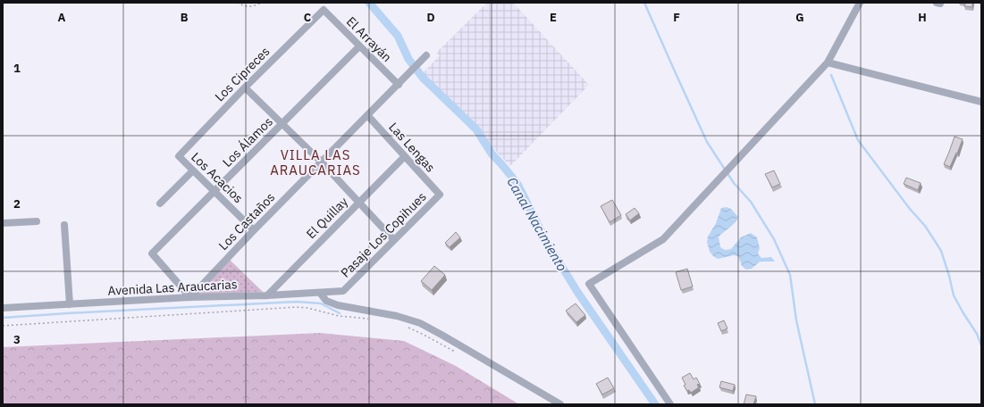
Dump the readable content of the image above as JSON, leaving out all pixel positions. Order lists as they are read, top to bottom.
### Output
{
  "streets": {
    "street": [
      "El Arrayán",
      "Los Cipreces",
      "Los Álamos",
      "Las Lengas",
      "Los Acacios",
      "El Quillay",
      "Los Castaños",
      "Pasaje Los Copihues",
      "Avenida Las Araucarias"
    ]
  },
  "crossings": [
    ["El Arrayán", "Los Cipreces"],
    ["El Arrayán", "Los Álamos"],
    ["El Arrayán", "Los Castaños"],
    ["Los Cipreces", "Los Acacios"],
    ["Los Álamos", "Los Acacios"],
    ["Los Álamos", "Los Castaños"],
    ["Los Álamos", "Avenida Las Araucarias"],
    ["Las Lengas", "El Quillay"],
    ["Las Lengas", "Los Castaños"],
    ["Las Lengas", "Pasaje Los Copihues"],
    ["Los Acacios", "Los Castaños"],
    ["El Quillay", "Avenida Las Araucarias"],
    ["Los Castaños", "Avenida Las Araucarias"],
    ["Pasaje Los Copihues", "Avenida Las Araucarias"]
  ],
  "districts": ["VILLA LAS ARAUCARIAS"],
  "water": ["Canal Nacimiento"],
  "grid": {
    "columns": [
      "A",
      "B",
      "C",
      "D",
      "E",
      "F",
      "G",
      "H"
    ],
    "rows": ["1", "2", "3"]
  }
}
